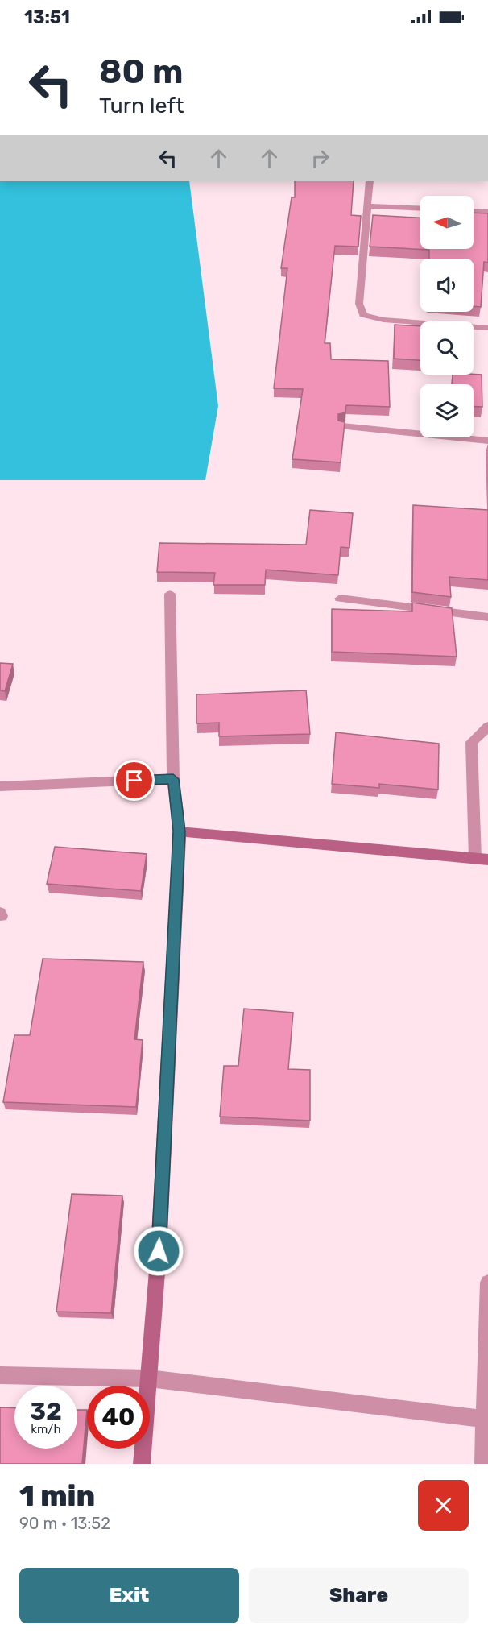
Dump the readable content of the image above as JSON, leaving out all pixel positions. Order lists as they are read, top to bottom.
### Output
{
  "north": "left",
  "page": {
    "status": "13:51",
    "turn": ["80 m", "Turn left"],
    "speed": "32 km/h",
    "limit": "40",
    "heading": ["1 min", "90 m · 13:52"],
    "buttons": ["Exit", "Share"]
  }
}
